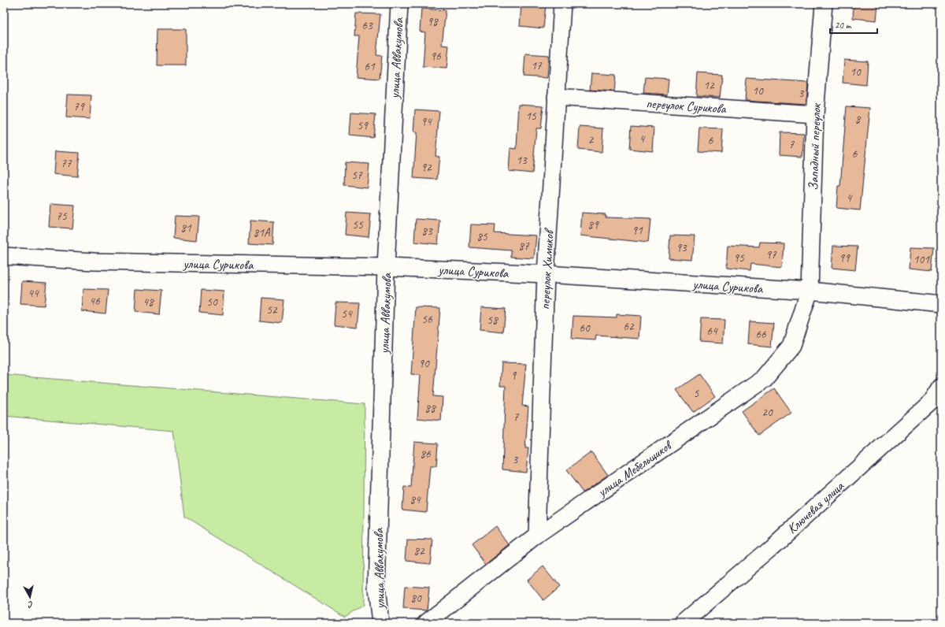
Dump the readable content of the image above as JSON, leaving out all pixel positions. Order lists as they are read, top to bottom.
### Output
{
  "streets": {
    "street": [
      "улица Аввакумова",
      "переулок Сурикова",
      "Западный переулок",
      "улица Сурикова",
      "переулок Химиков",
      "улица Мебельщиков",
      "Ключевая улица"
    ]
  },
  "crossings": [
    ["улица Аввакумова", "улица Сурикова"],
    ["переулок Сурикова", "Западный переулок"],
    ["переулок Сурикова", "переулок Химиков"],
    ["Западный переулок", "улица Сурикова"],
    ["Западный переулок", "улица Мебельщиков"],
    ["улица Сурикова", "переулок Химиков"],
    ["улица Сурикова", "улица Мебельщиков"],
    ["переулок Химиков", "улица Мебельщиков"]
  ],
  "house_numbers": [
    "98",
    "63",
    "96",
    "17",
    "61",
    "10",
    "12",
    "10",
    "3",
    "79",
    "15",
    "8",
    "94",
    "59",
    "4",
    "2",
    "6",
    "7",
    "6",
    "13",
    "77",
    "92",
    "57",
    "4",
    "75",
    "55",
    "89",
    "81",
    "91",
    "83",
    "81А",
    "85",
    "87",
    "93",
    "97",
    "95",
    "99",
    "101",
    "44",
    "46",
    "48",
    "50",
    "52",
    "54",
    "56",
    "58",
    "62",
    "60",
    "64",
    "66",
    "90",
    "9",
    "5",
    "88",
    "20",
    "7",
    "86",
    "3",
    "84",
    "82",
    "80"
  ],
  "scale_bar": "20 m",
  "north": "bottom"
}
